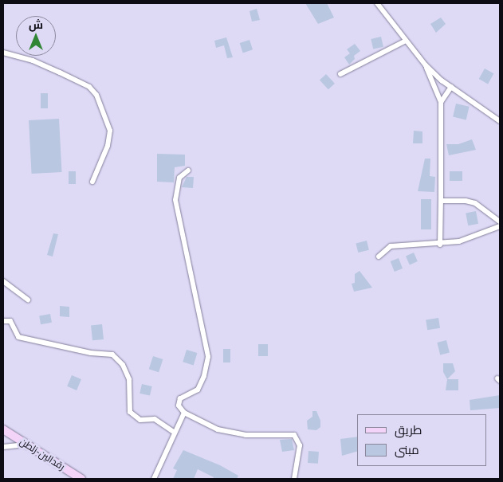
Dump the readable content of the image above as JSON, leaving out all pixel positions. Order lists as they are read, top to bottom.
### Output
{
  "streets": {
    "main road": ["رقدالين-زلطن"]
  },
  "legend": ["طريق", "مبنى"],
  "north": "top"
}
